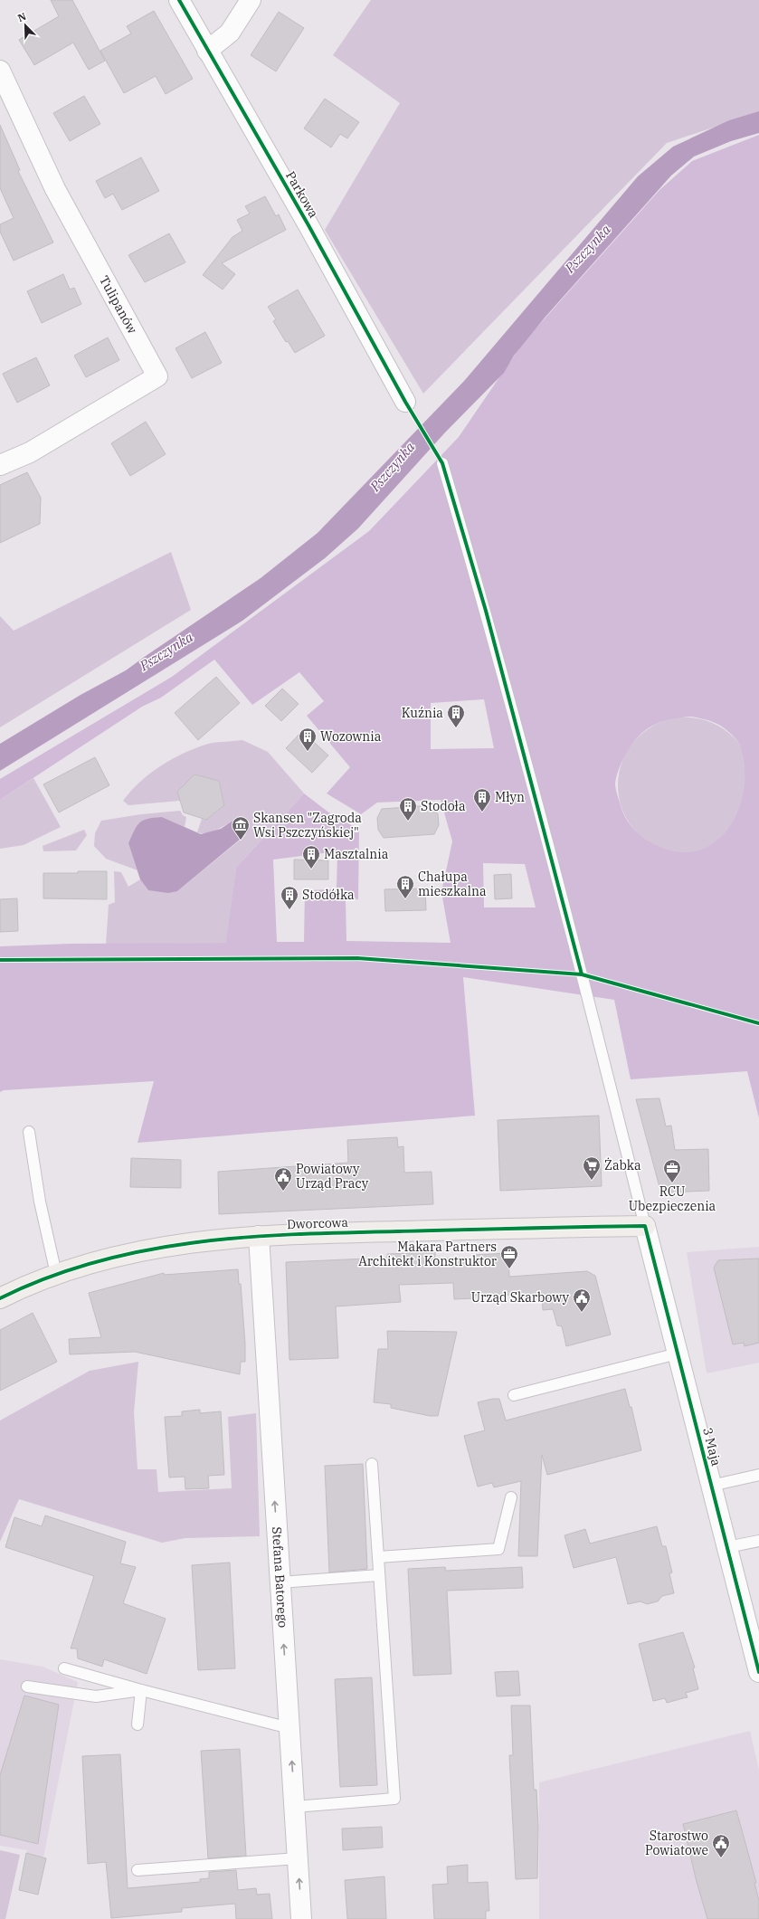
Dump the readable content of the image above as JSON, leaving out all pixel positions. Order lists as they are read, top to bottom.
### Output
{
  "streets": {
    "street": [
      "Parkowa",
      "Tulipanów",
      "Dworcowa",
      "3 Maja",
      "Stefana Batorego"
    ]
  },
  "crossings": [
    ["Dworcowa", "3 Maja"],
    ["Dworcowa", "Stefana Batorego"]
  ],
  "one_way": ["Stefana Batorego"],
  "water": ["Pszczynka"],
  "places": {
    "building": [
      "Kuźnia",
      "Wozownia",
      "Młyn",
      "Stodoła",
      "Masztalnia",
      "Chałupa mieszkalna",
      "Stodółka"
    ],
    "museum": ["Skansen \"Zagroda Wsi Pszczyńskiej\""],
    "supermarket": ["Żabka"],
    "office": ["RCU Ubezpieczenia", "Makara Partners Architekt i Konstruktor"],
    "public building": ["Powiatowy Urząd Pracy", "Urząd Skarbowy", "Starostwo Powiatowe"]
  },
  "north": "top left"
}
